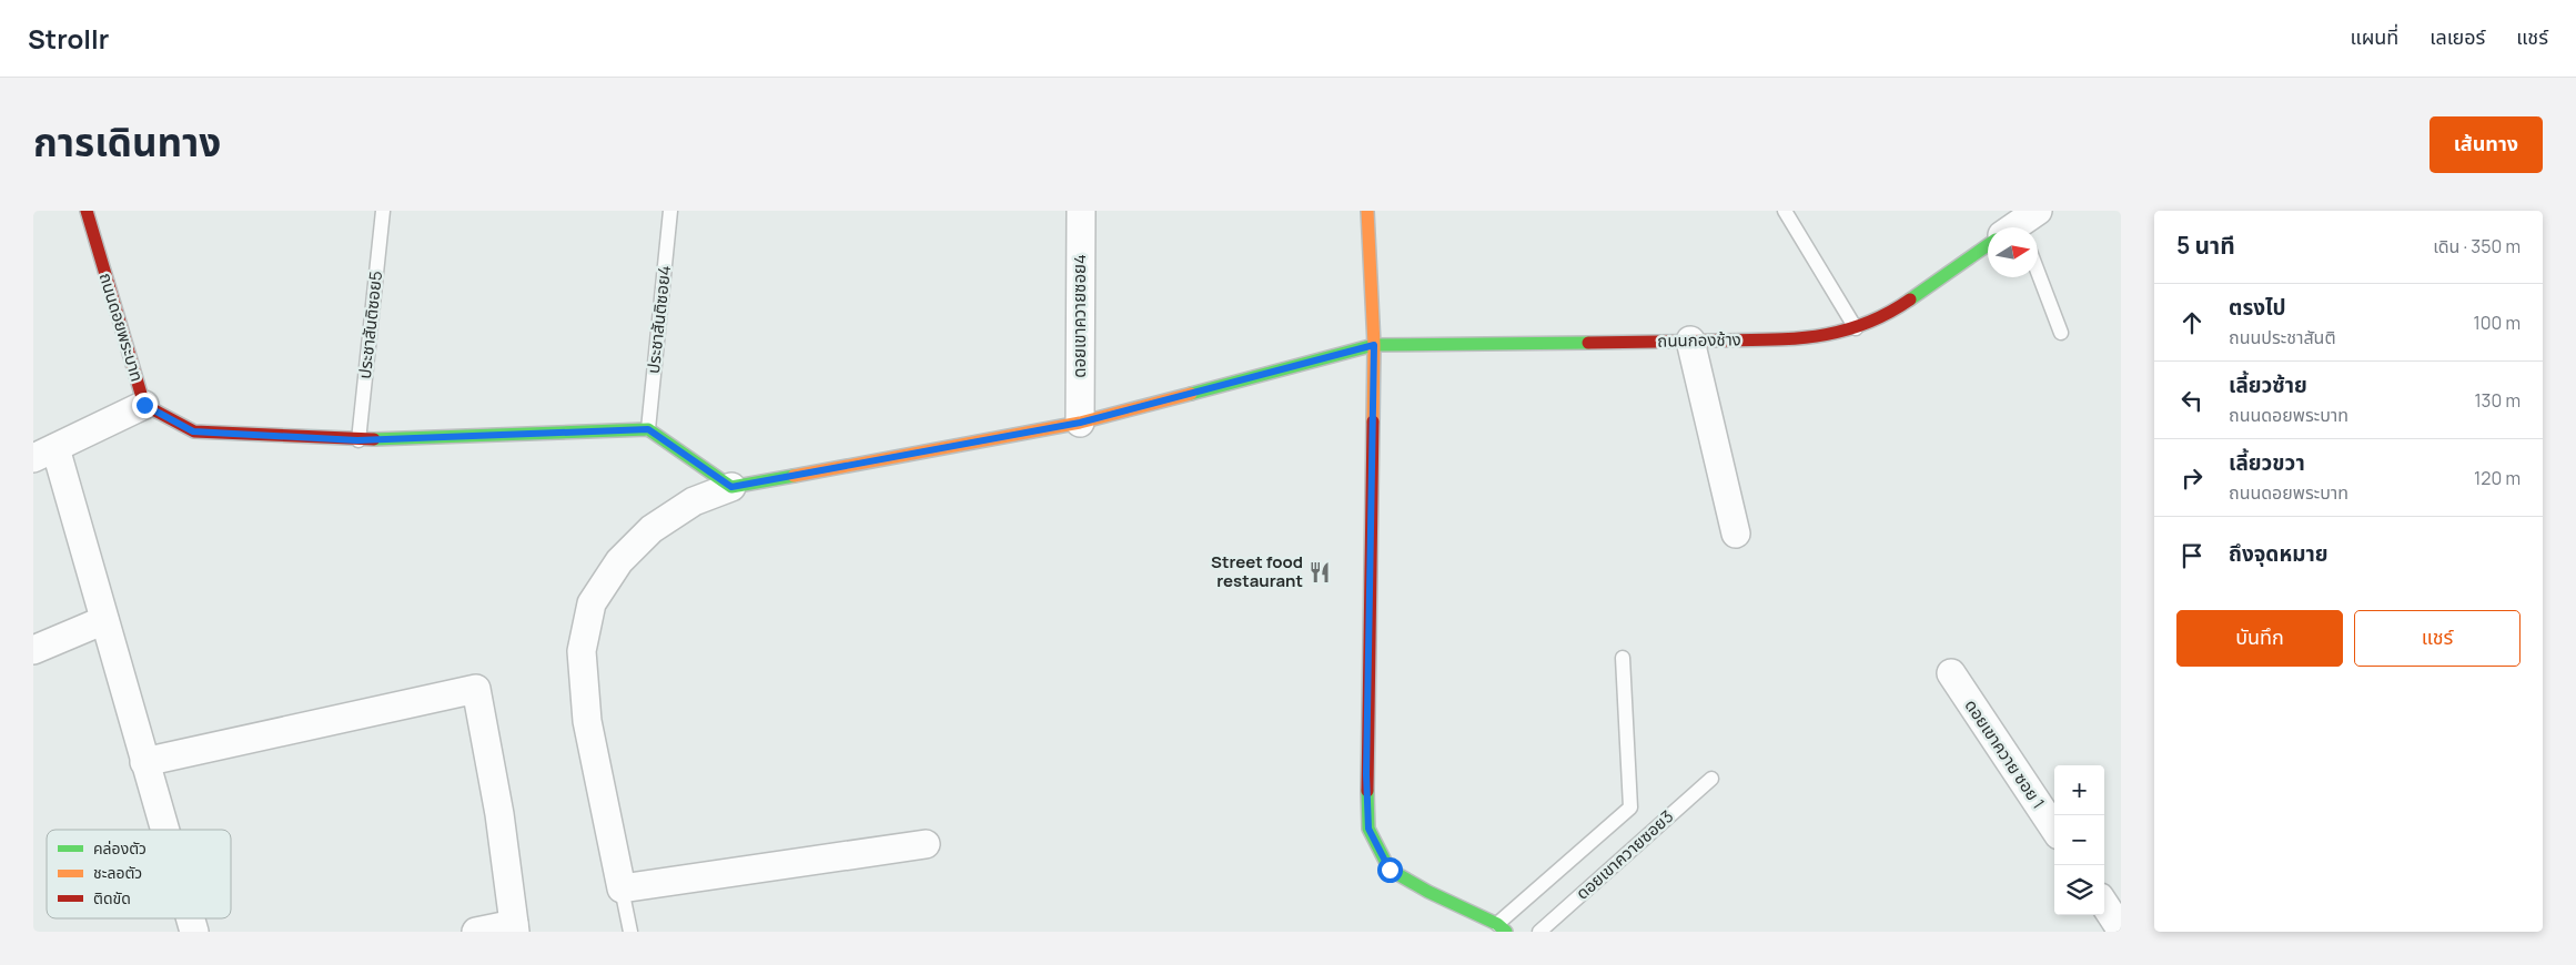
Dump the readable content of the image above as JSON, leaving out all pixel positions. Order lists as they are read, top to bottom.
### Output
{
  "streets": {
    "street": [
      "ดอยเขาควายซอย4",
      "ถนนดอยพระบาท",
      "ถนนกองช้าง",
      "ดอยเขาควาย ซอย 1"
    ],
    "lane": ["ประชาสันติซอย4", "ประชาสันติซอย5", "ดอยเขาควายซอย3"]
  },
  "places": {
    "restaurant": ["Street food restaurant"]
  },
  "legend": ["คล่องตัว", "ชะลอตัว", "ติดขัด"],
  "north": "right",
  "page": {
    "header": "Strollr",
    "nav": ["แผนที่", "เลเยอร์", "แชร์"],
    "title": "การเดินทาง",
    "buttons": [
      "เส้นทาง",
      ["บันทึก", "แชร์"]
    ],
    "heading": ["5 นาที", "เดิน · 350 m"],
    "list": [
      ["ตรงไป", "ถนนประชาสันติ", "100 m"],
      ["เลี้ยวซ้าย", "ถนนดอยพระบาท", "130 m"],
      ["เลี้ยวขวา", "ถนนดอยพระบาท", "120 m"],
      "ถึงจุดหมาย"
    ],
    "map_buttons": ["+", "−"]
  }
}
